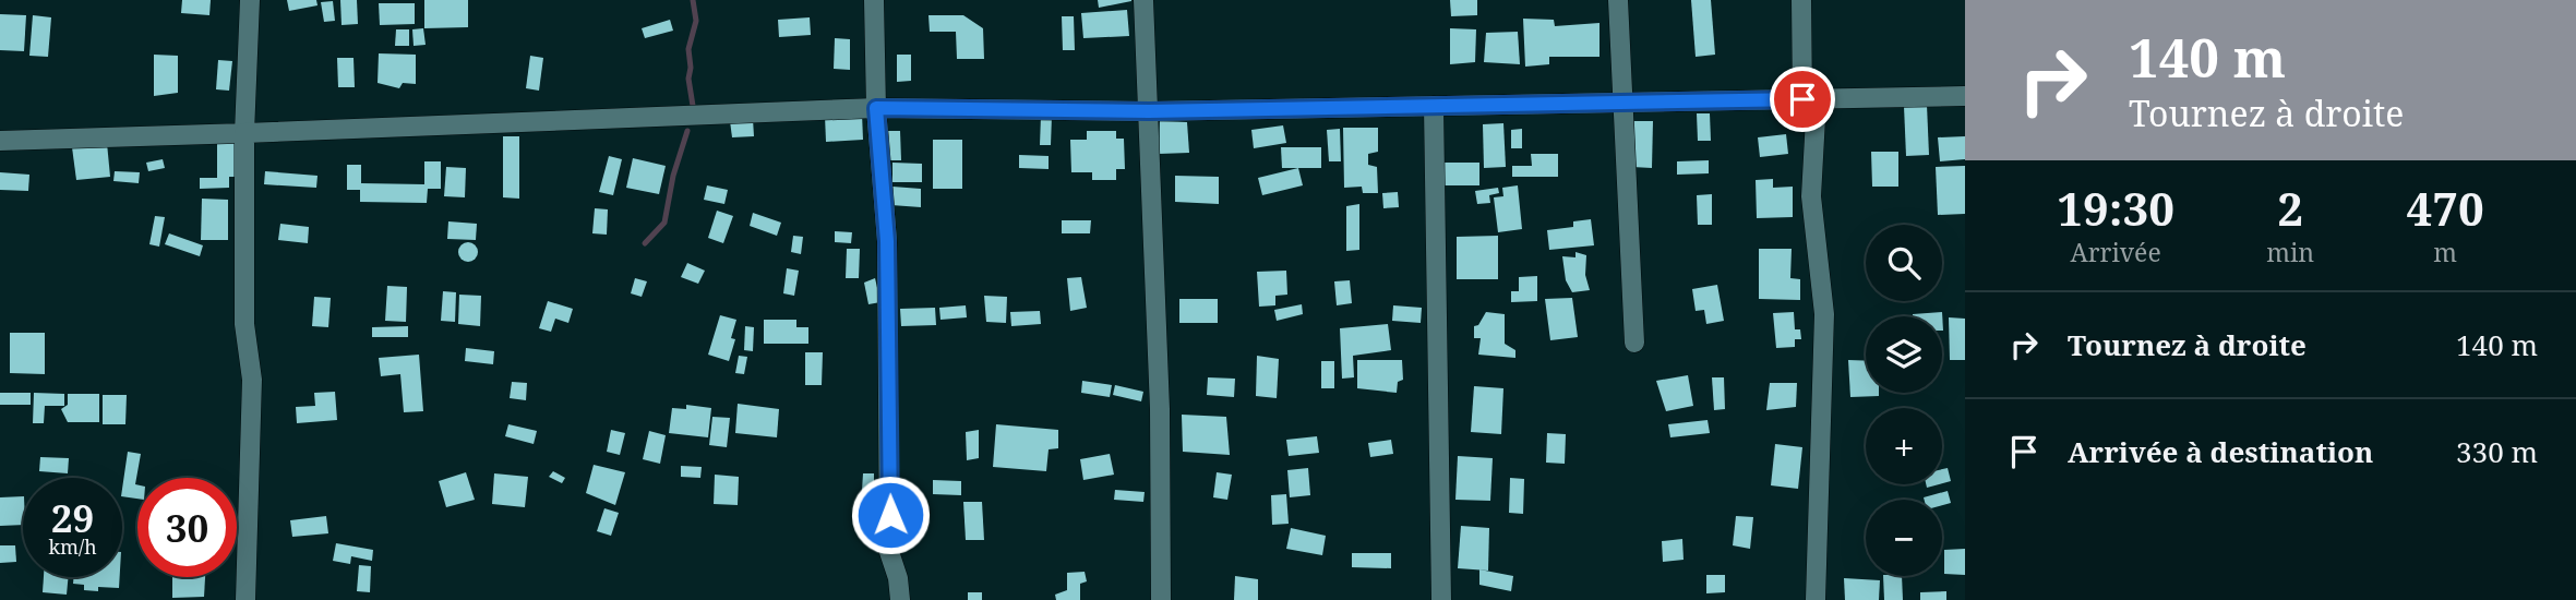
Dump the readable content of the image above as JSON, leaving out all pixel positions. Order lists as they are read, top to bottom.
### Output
{
  "page": {
    "turn": ["140 m", "Tournez à droite"],
    "eta": [
      "19:30",
      "Arrivée",
      "2",
      "min",
      "470",
      "m"
    ],
    "map_buttons": ["+", "−"],
    "list": [
      {
        "name": "Tournez à droite",
        "value": "140 m"
      },
      {
        "name": "Arrivée à destination",
        "value": "330 m"
      }
    ],
    "speed": "29 km/h",
    "limit": "30"
  }
}
